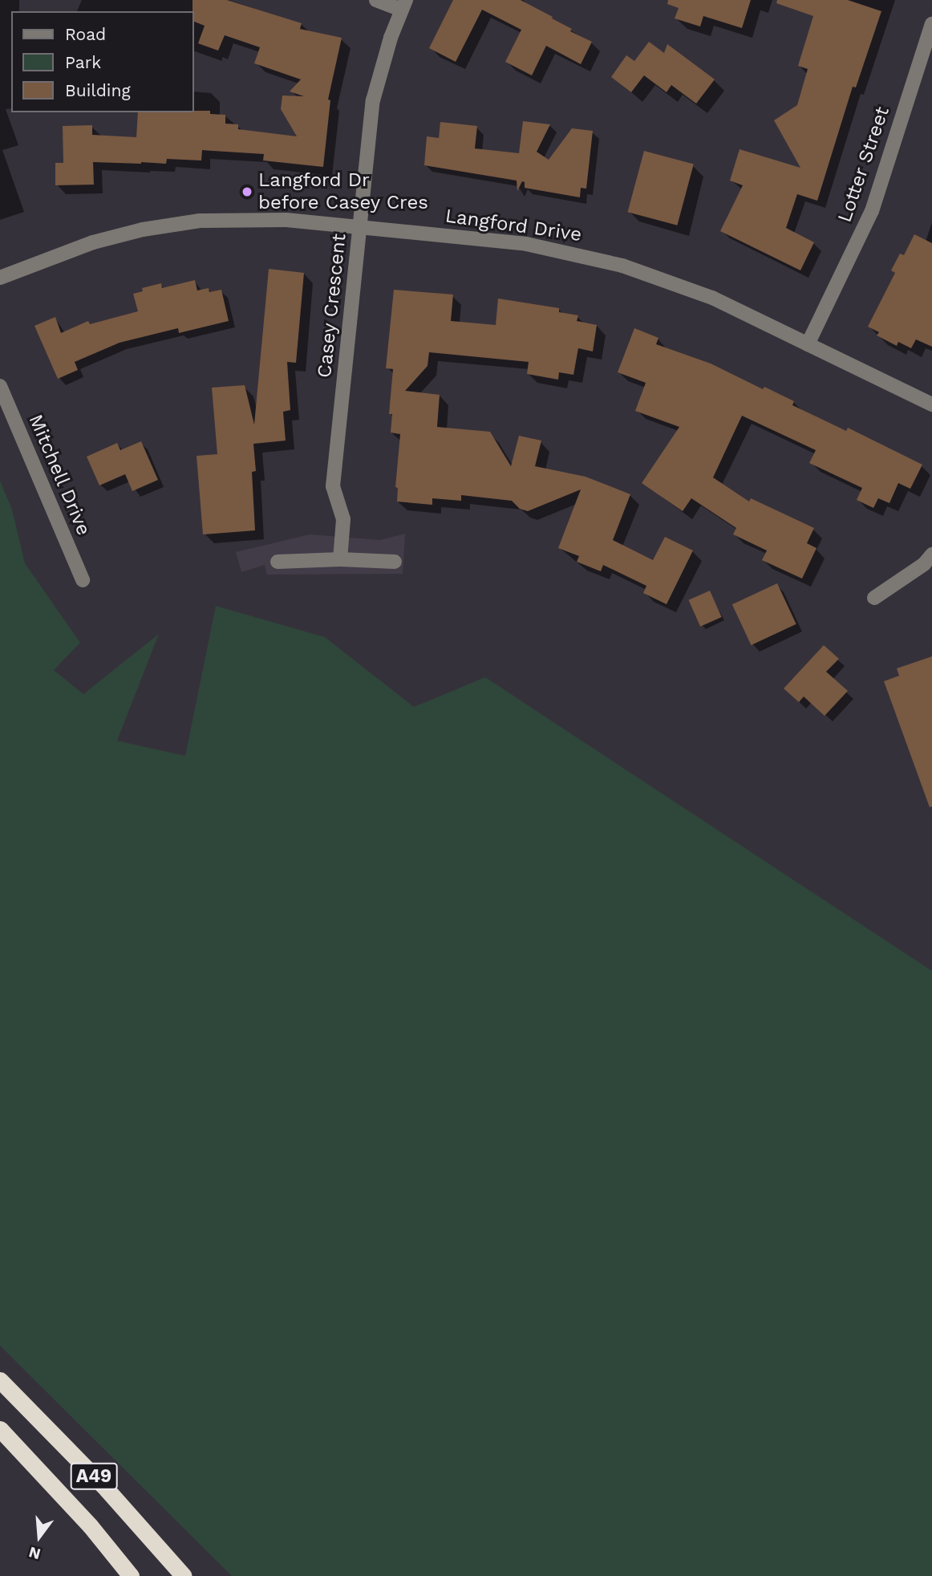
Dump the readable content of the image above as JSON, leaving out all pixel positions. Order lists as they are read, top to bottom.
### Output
{
  "streets": {
    "highway": ["A49"],
    "street": [
      "Lotter Street",
      "Langford Drive",
      "Casey Crescent",
      "Mitchell Drive"
    ]
  },
  "crossings": [
    ["Lotter Street", "Langford Drive"],
    ["Langford Drive", "Casey Crescent"]
  ],
  "places": ["Langford Dr before Casey Cres"],
  "legend": ["Road", "Park", "Building"],
  "north": "bottom"
}
